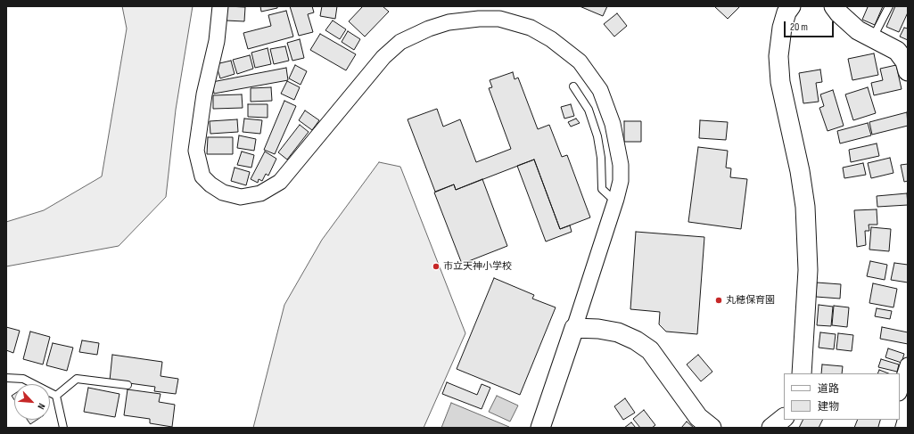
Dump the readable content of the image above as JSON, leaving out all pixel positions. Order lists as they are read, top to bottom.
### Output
{
  "places": ["市立天神小学校", "丸穂保育園"],
  "legend": ["道路", "建物"],
  "scale_bar": "20 m",
  "north": "bottom right"
}
